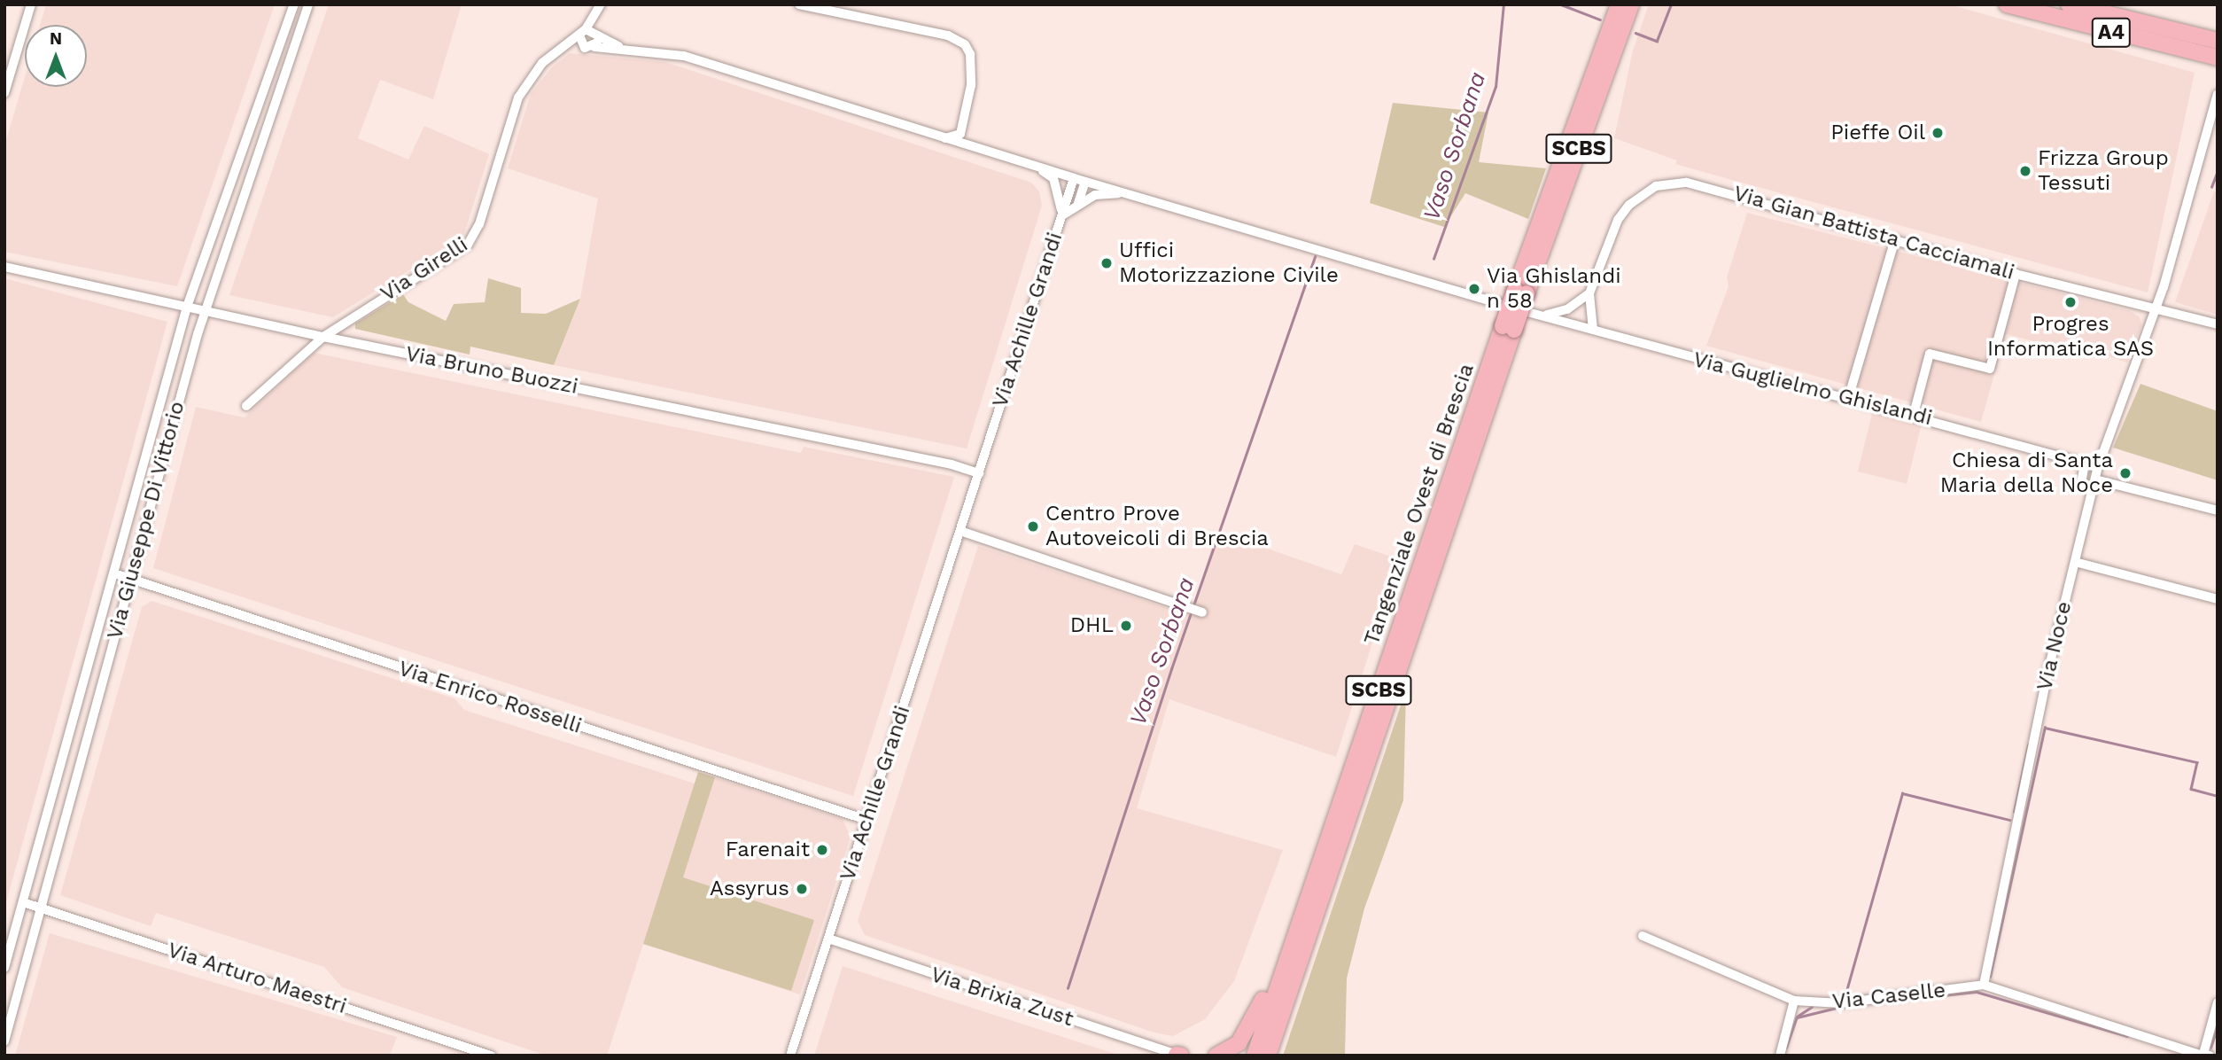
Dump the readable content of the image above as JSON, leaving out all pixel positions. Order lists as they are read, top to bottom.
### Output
{
  "streets": {
    "highway": ["A4", "SCBS", "Tangenziale Ovest di Brescia"],
    "street": [
      "Via Gian Battista Cacciamali",
      "Via Girelli",
      "Via Achille Grandi",
      "Via Bruno Buozzi",
      "Via Guglielmo Ghislandi",
      "Via Giuseppe Di Vittorio",
      "Via Noce",
      "Via Enrico Rosselli",
      "Via Arturo Maestri",
      "Via Caselle",
      "Via Brixia Zust"
    ]
  },
  "crossings": [
    ["Via Gian Battista Cacciamali", "Via Guglielmo Ghislandi"],
    ["Via Gian Battista Cacciamali", "Via Noce"],
    ["Via Girelli", "Via Bruno Buozzi"],
    ["Via Achille Grandi", "Via Bruno Buozzi"],
    ["Via Achille Grandi", "Via Enrico Rosselli"],
    ["Via Achille Grandi", "Via Brixia Zust"],
    ["Via Bruno Buozzi", "Via Giuseppe Di Vittorio"],
    ["Via Guglielmo Ghislandi", "Via Noce"],
    ["Via Giuseppe Di Vittorio", "Via Enrico Rosselli"],
    ["Via Giuseppe Di Vittorio", "Via Arturo Maestri"],
    ["Via Noce", "Via Caselle"]
  ],
  "water": ["Vaso Sorbana"],
  "places": [
    "Pieffe Oil",
    "Frizza Group Tessuti",
    "Uffici Motorizzazione Civile",
    "Via Ghislandi n 58",
    "Progres Informatica SAS",
    "Chiesa di Santa Maria della Noce",
    "Centro Prove Autoveicoli di Brescia",
    "DHL",
    "Farenait",
    "Assyrus"
  ],
  "north": "top"
}
